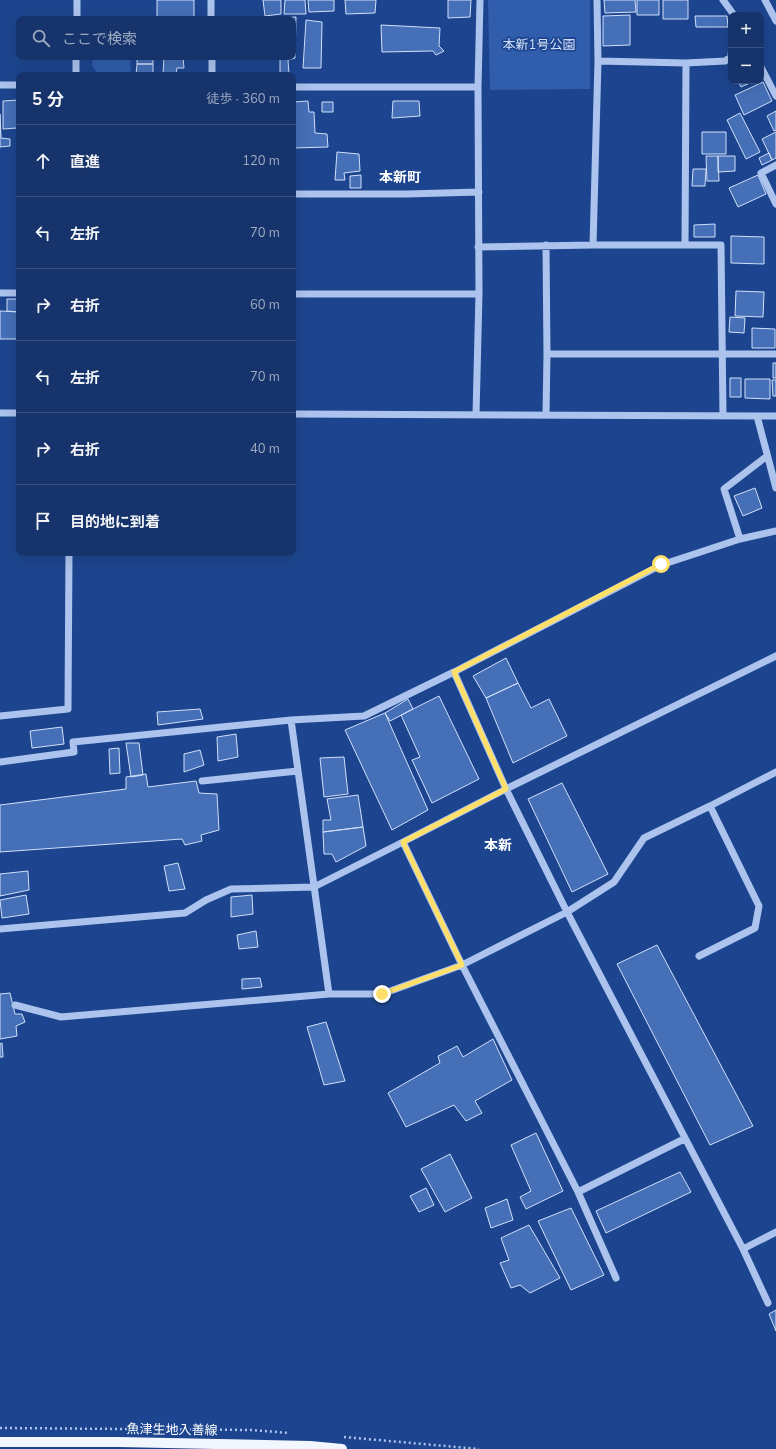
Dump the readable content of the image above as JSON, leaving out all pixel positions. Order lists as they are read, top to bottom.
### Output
{
  "streets": {
    "main road": ["魚津生地入善線"]
  },
  "districts": ["本新町", "本新"],
  "parks": ["本新1号公園"],
  "page": {
    "map_buttons": ["+", "−"],
    "search": "ここで検索",
    "heading": ["5 分", "徒歩 · 360 m"],
    "list": [
      ["直進", "120 m"],
      ["左折", "70 m"],
      ["右折", "60 m"],
      ["左折", "70 m"],
      ["右折", "40 m"],
      "目的地に到着"
    ]
  }
}
